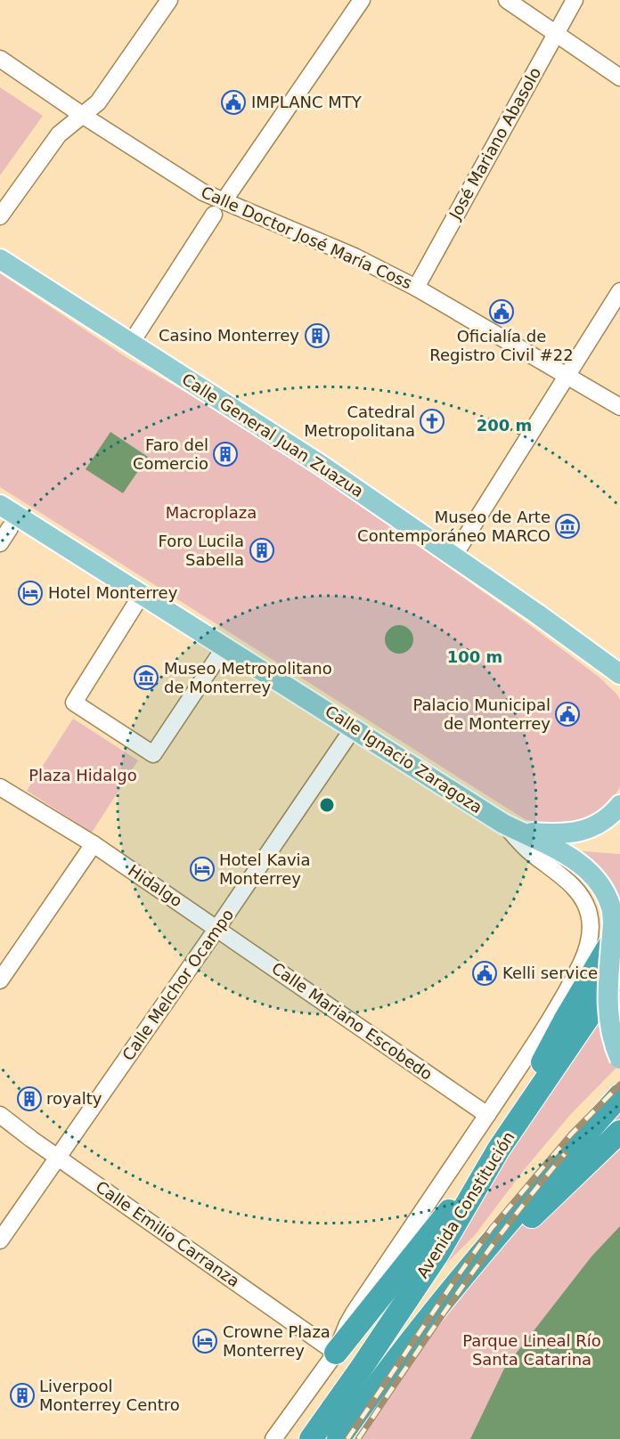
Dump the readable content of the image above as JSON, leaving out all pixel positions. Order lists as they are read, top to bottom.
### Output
{
  "streets": {
    "highway": ["Avenida Constitución"],
    "main road": ["Calle General Juan Zuazua", "Calle Ignacio Zaragoza"],
    "street": [
      "José Mariano Abasolo",
      "Calle Doctor José María Coss",
      "Hidalgo",
      "Calle Melchor Ocampo",
      "Calle Mariano Escobedo",
      "Calle Emilio Carranza"
    ]
  },
  "crossings": [
    ["José Mariano Abasolo", "Calle Doctor José María Coss"],
    ["Calle Ignacio Zaragoza", "Calle Melchor Ocampo"],
    ["Hidalgo", "Calle Melchor Ocampo"],
    ["Hidalgo", "Calle Mariano Escobedo"],
    ["Calle Melchor Ocampo", "Calle Mariano Escobedo"],
    ["Calle Melchor Ocampo", "Calle Emilio Carranza"]
  ],
  "parks": ["Macroplaza", "Plaza Hidalgo", "Parque Lineal Río Santa Catarina"],
  "places": {
    "public building": [
      "IMPLANC MTY",
      "Oficialía de Registro Civil #22",
      "Palacio Municipal de Monterrey",
      "Kelli service"
    ],
    "building": [
      "Casino Monterrey",
      "Faro del Comercio",
      "Foro Lucila Sabella",
      "royalty",
      "Liverpool Monterrey Centro"
    ],
    "church": ["Catedral Metropolitana"],
    "museum": ["Museo de Arte Contemporáneo MARCO", "Museo Metropolitano de Monterrey"],
    "hotel": ["Hotel Monterrey", "Hotel Kavia Monterrey", "Crowne Plaza Monterrey"]
  },
  "rings": ["200 m", "100 m"]
}
